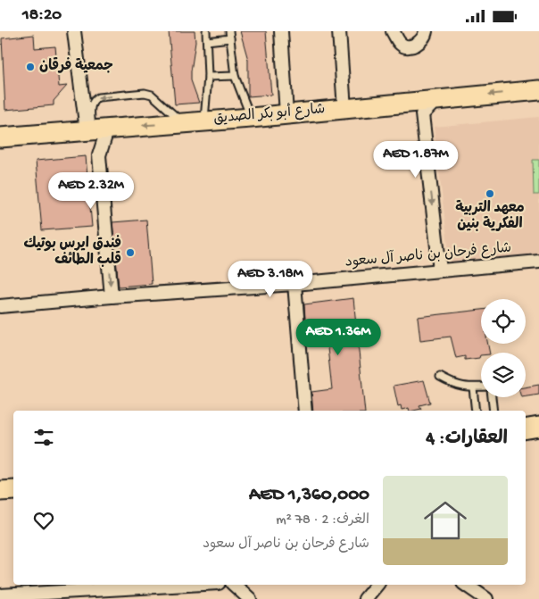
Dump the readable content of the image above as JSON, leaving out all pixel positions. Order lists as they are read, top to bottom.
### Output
{
  "streets": {
    "main road": ["شارع أبو بكر الصديق"],
    "street": ["شارع فرحان بن ناصر آل سعود"]
  },
  "one_way": ["شارع أبو بكر الصديق"],
  "places": ["جمعية فرقان", "معهد التربية الفكرية بنين", "فندق ايرس بوتيك قلب الطائف"],
  "page": {
    "status": "18:20",
    "price": [
      "AED 1.87M",
      "AED 2.32M",
      "AED 3.18M",
      "AED 1.36M"
    ],
    "heading": "العقارات: 4",
    "list": [
      {
        "name": "AED 1,360,000",
        "note": "الغرف: 2 · 78 m² · شارع فرحان بن ناصر آل سعود"
      }
    ]
  }
}
